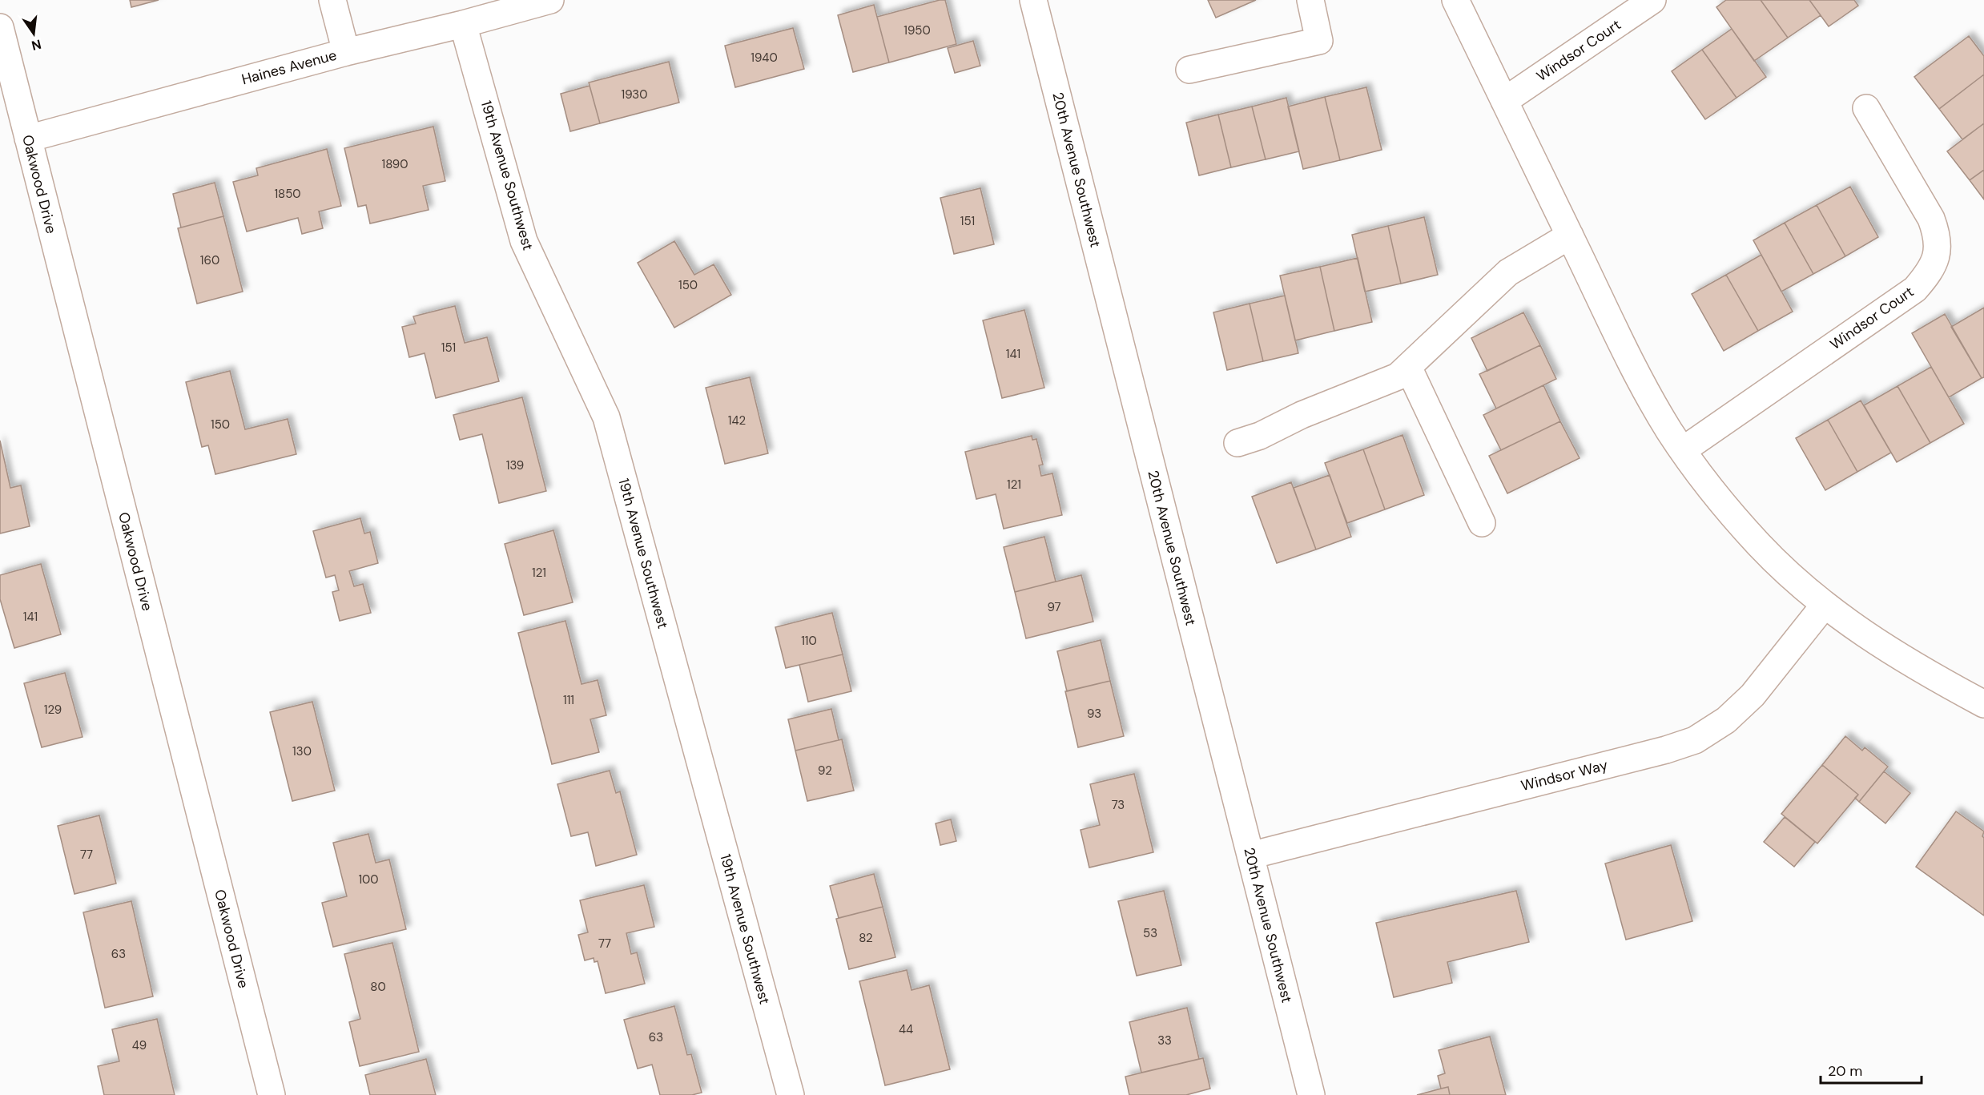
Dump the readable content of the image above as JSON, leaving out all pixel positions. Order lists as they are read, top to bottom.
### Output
{
  "streets": {
    "street": [
      "Windsor Court",
      "Haines Avenue",
      "20th Avenue Southwest",
      "19th Avenue Southwest",
      "Oakwood Drive",
      "Windsor Way"
    ]
  },
  "crossings": [
    ["Haines Avenue", "19th Avenue Southwest"],
    ["Haines Avenue", "Oakwood Drive"],
    ["20th Avenue Southwest", "Windsor Way"]
  ],
  "house_numbers": [
    "1950",
    "1940",
    "1930",
    "1890",
    "1850",
    "151",
    "160",
    "150",
    "151",
    "141",
    "142",
    "150",
    "139",
    "121",
    "121",
    "97",
    "141",
    "110",
    "111",
    "129",
    "93",
    "130",
    "92",
    "73",
    "77",
    "100",
    "53",
    "82",
    "77",
    "63",
    "80",
    "44",
    "63",
    "33",
    "49"
  ],
  "scale_bar": "20 m",
  "north": "bottom"
}
